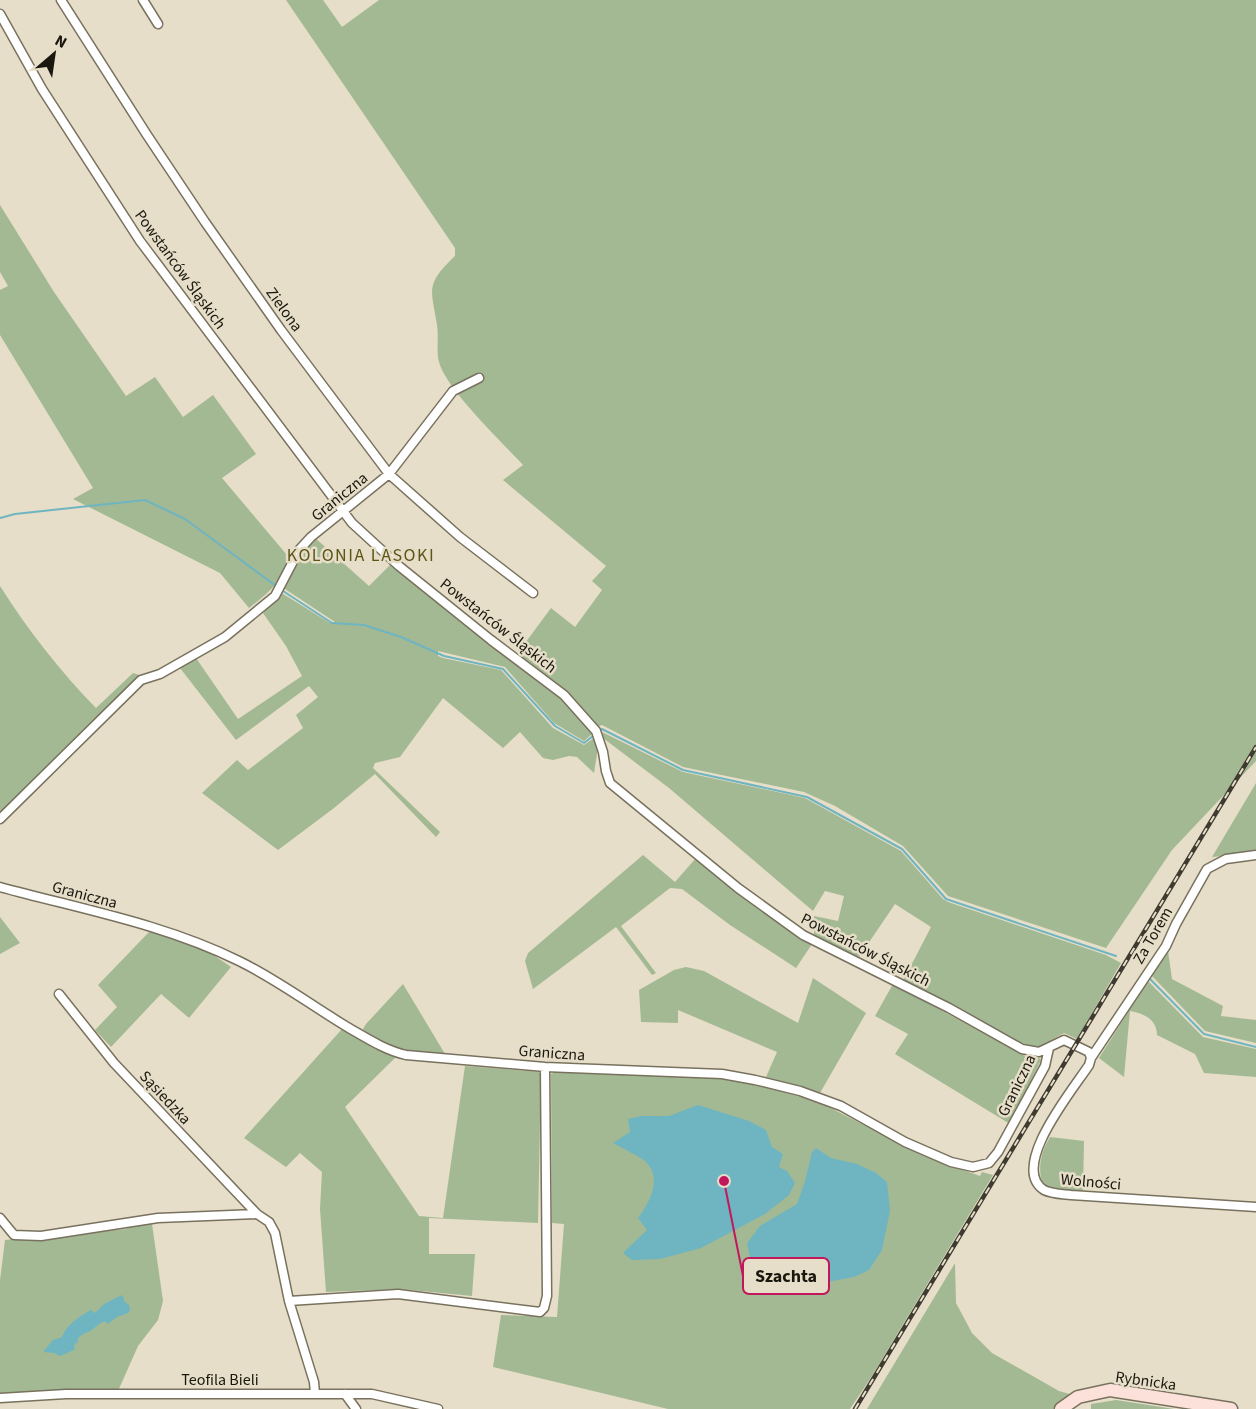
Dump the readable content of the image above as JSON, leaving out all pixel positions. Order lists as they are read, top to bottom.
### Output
{
  "streets": {
    "street": [
      "Powstańców Śląskich",
      "Zielona",
      "Graniczna",
      "Za Torem",
      "Sąsiedzka",
      "Wolności",
      "Teofila Bieli",
      "Rybnicka"
    ]
  },
  "crossings": [
    ["Powstańców Śląskich", "Graniczna"],
    ["Powstańców Śląskich", "Za Torem"],
    ["Powstańców Śląskich", "Wolności"],
    ["Zielona", "Graniczna"],
    ["Za Torem", "Wolności"],
    ["Sąsiedzka", "Teofila Bieli"]
  ],
  "districts": ["KOLONIA LASOKI"],
  "places": ["Szachta"],
  "north": "top right"
}
